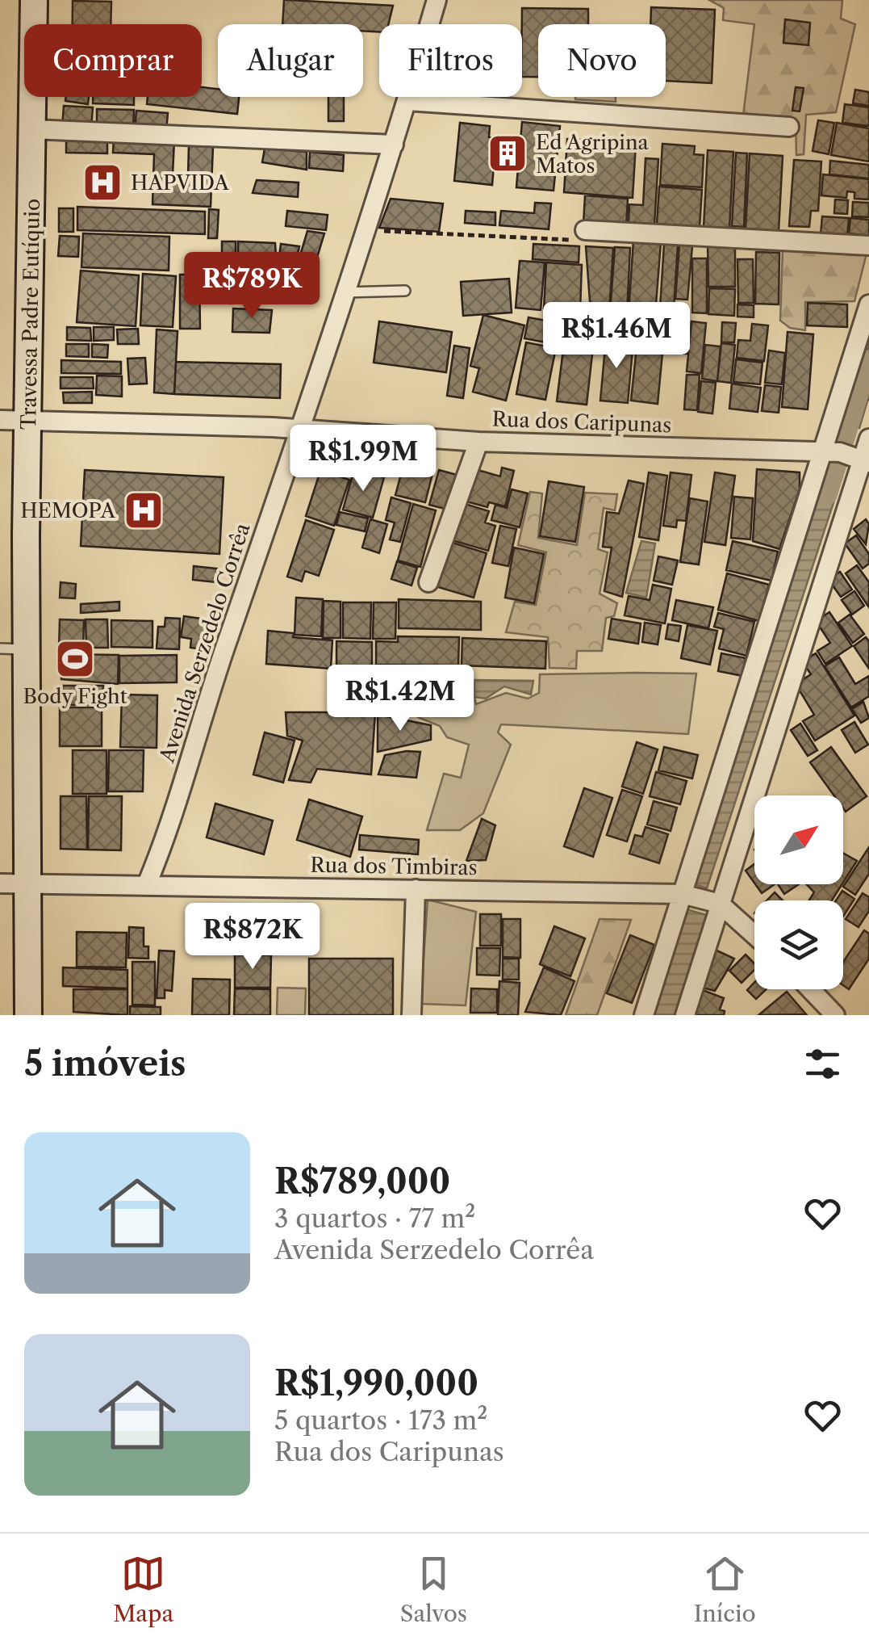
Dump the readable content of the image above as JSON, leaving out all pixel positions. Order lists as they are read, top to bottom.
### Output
{
  "streets": {
    "main road": ["Travessa Padre Eutíquio"],
    "street": ["Rua dos Caripunas", "Avenida Serzedelo Corrêa", "Rua dos Timbiras"]
  },
  "crossings": [
    ["Travessa Padre Eutíquio", "Rua dos Caripunas"],
    ["Travessa Padre Eutíquio", "Rua dos Timbiras"],
    ["Rua dos Caripunas", "Avenida Serzedelo Corrêa"],
    ["Avenida Serzedelo Corrêa", "Rua dos Timbiras"]
  ],
  "places": {
    "building": ["Ed Agripina Matos"],
    "hospital": ["HAPVIDA", "HEMOPA"],
    "sports": ["Body Fight"]
  },
  "north": "top right",
  "page": {
    "chip": [
      "Comprar",
      "Alugar",
      "Filtros",
      "Novo"
    ],
    "price": [
      "R$789K",
      "R$1.46M",
      "R$1.99M",
      "R$1.42M",
      "R$872K"
    ],
    "heading": "5 imóveis",
    "list": [
      {
        "name": "R$789,000",
        "note": "3 quartos · 77 m² · Avenida Serzedelo Corrêa"
      },
      {
        "name": "R$1,990,000",
        "note": "5 quartos · 173 m² · Rua dos Caripunas"
      }
    ],
    "tabs": ["Mapa", "Salvos", "Início"]
  }
}
